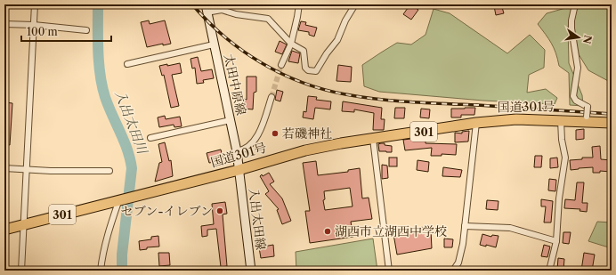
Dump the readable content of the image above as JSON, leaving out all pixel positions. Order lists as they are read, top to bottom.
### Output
{
  "streets": {
    "highway": ["国道301号", "301"],
    "main road": ["太田中原線", "入出太田線"]
  },
  "crossings": [
    ["太田中原線", "国道301号"],
    ["太田中原線", "入出太田線"],
    ["国道301号", "入出太田線"]
  ],
  "water": ["入出太田川"],
  "places": ["若磯神社", "セブン-イレブン", "湖西市立湖西中学校"],
  "scale_bar": "100 m",
  "north": "right"
}
